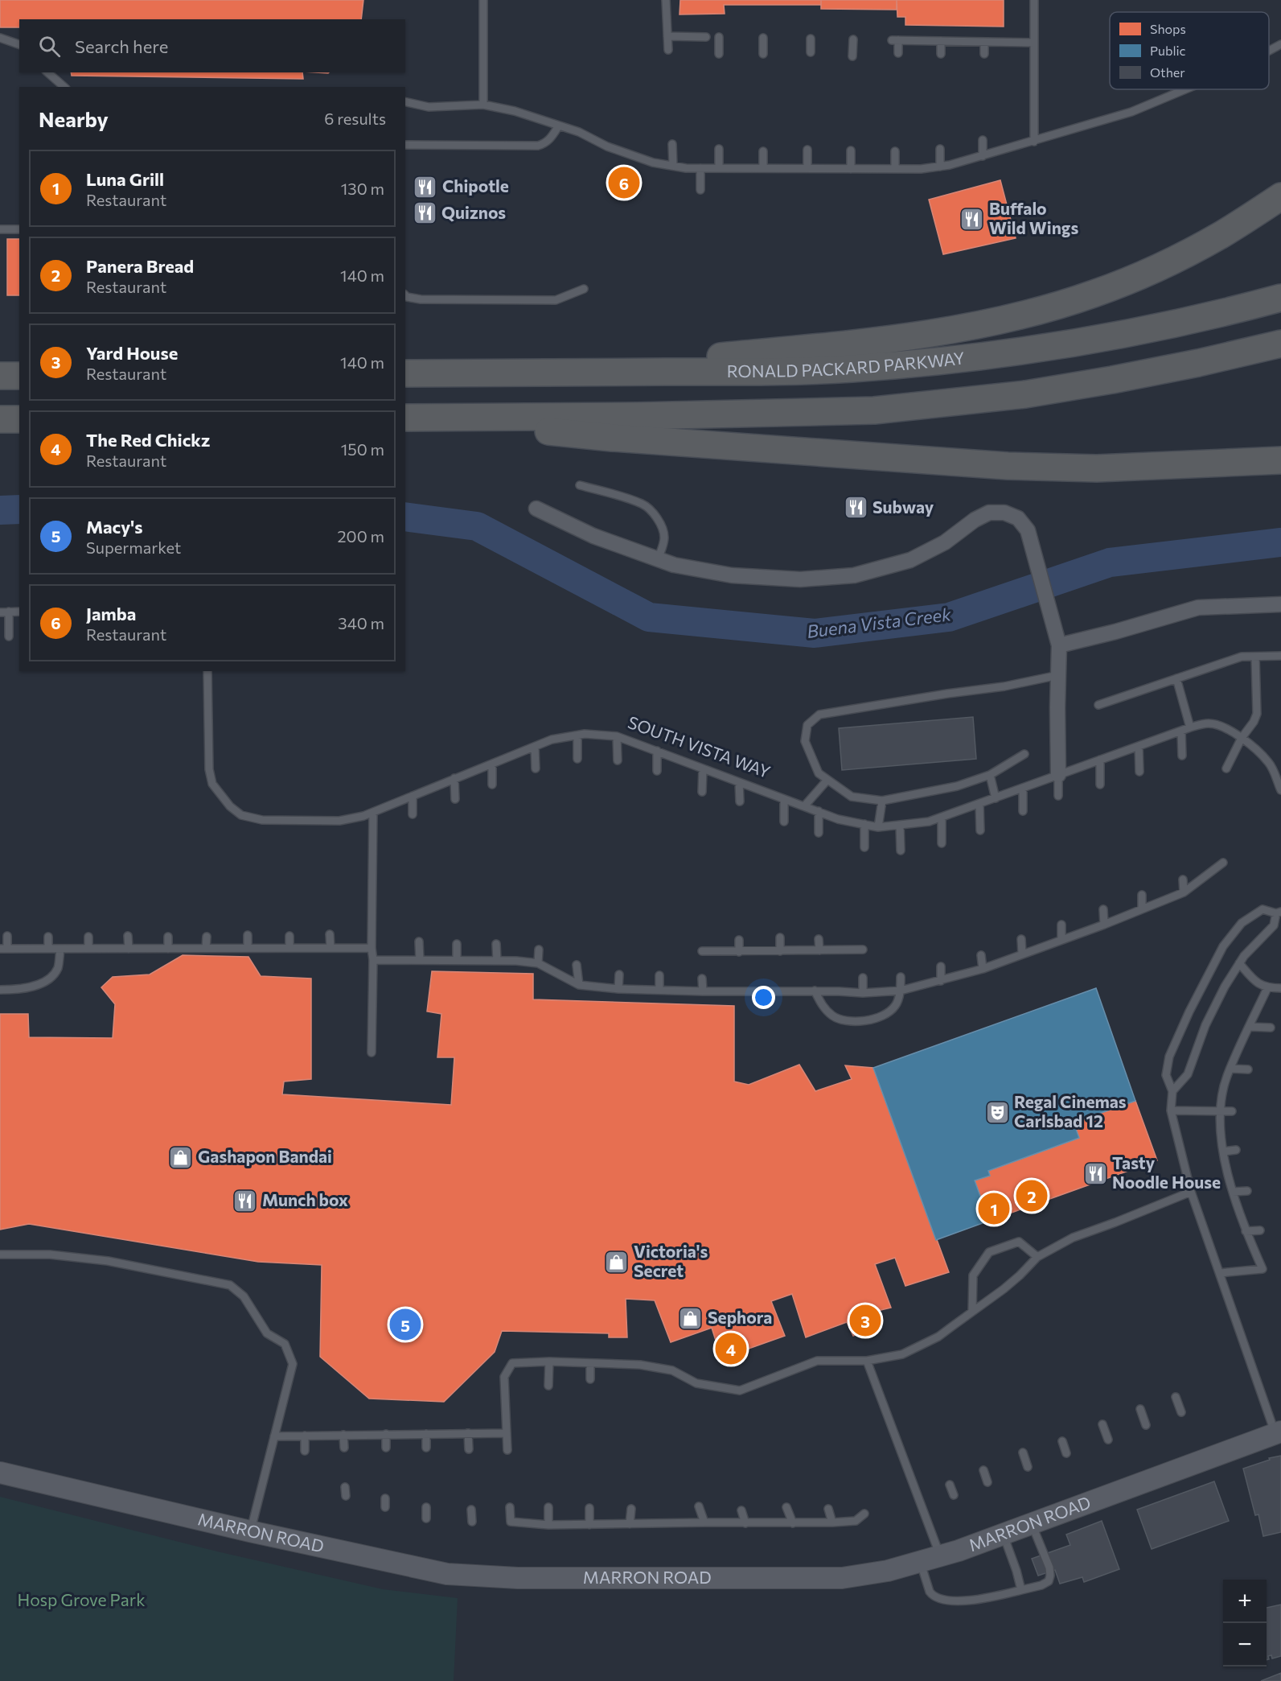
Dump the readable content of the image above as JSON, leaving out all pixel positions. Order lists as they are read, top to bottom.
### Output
{
  "streets": {
    "highway": ["RONALD PACKARD PARKWAY"],
    "main road": ["MARRON ROAD"],
    "lane": ["SOUTH VISTA WAY"]
  },
  "water": ["Buena Vista Creek"],
  "parks": ["Hosp Grove Park"],
  "places": {
    "restaurant": [
      "Chipotle",
      "Quiznos",
      "Buffalo Wild Wings",
      "Subway",
      "Tasty Noodle House",
      "Munch box"
    ],
    "theatre": ["Regal Cinemas Carlsbad 12"],
    "shop": ["Gashapon Bandai", "Victoria's Secret", "Sephora"]
  },
  "legend": ["Shops", "Public", "Other"],
  "page": {
    "search": "Search here",
    "heading": ["Nearby", "6 results"],
    "list": [
      {
        "mark": "1",
        "name": "Luna Grill",
        "note": "Restaurant",
        "value": "130 m"
      },
      {
        "mark": "2",
        "name": "Panera Bread",
        "note": "Restaurant",
        "value": "140 m"
      },
      {
        "mark": "3",
        "name": "Yard House",
        "note": "Restaurant",
        "value": "140 m"
      },
      {
        "mark": "4",
        "name": "The Red Chickz",
        "note": "Restaurant",
        "value": "150 m"
      },
      {
        "mark": "5",
        "name": "Macy's",
        "note": "Supermarket",
        "value": "200 m"
      },
      {
        "mark": "6",
        "name": "Jamba",
        "note": "Restaurant",
        "value": "340 m"
      }
    ],
    "pins": [
      "6",
      "2",
      "1",
      "3",
      "5",
      "4"
    ],
    "map_buttons": ["+", "−"]
  }
}
